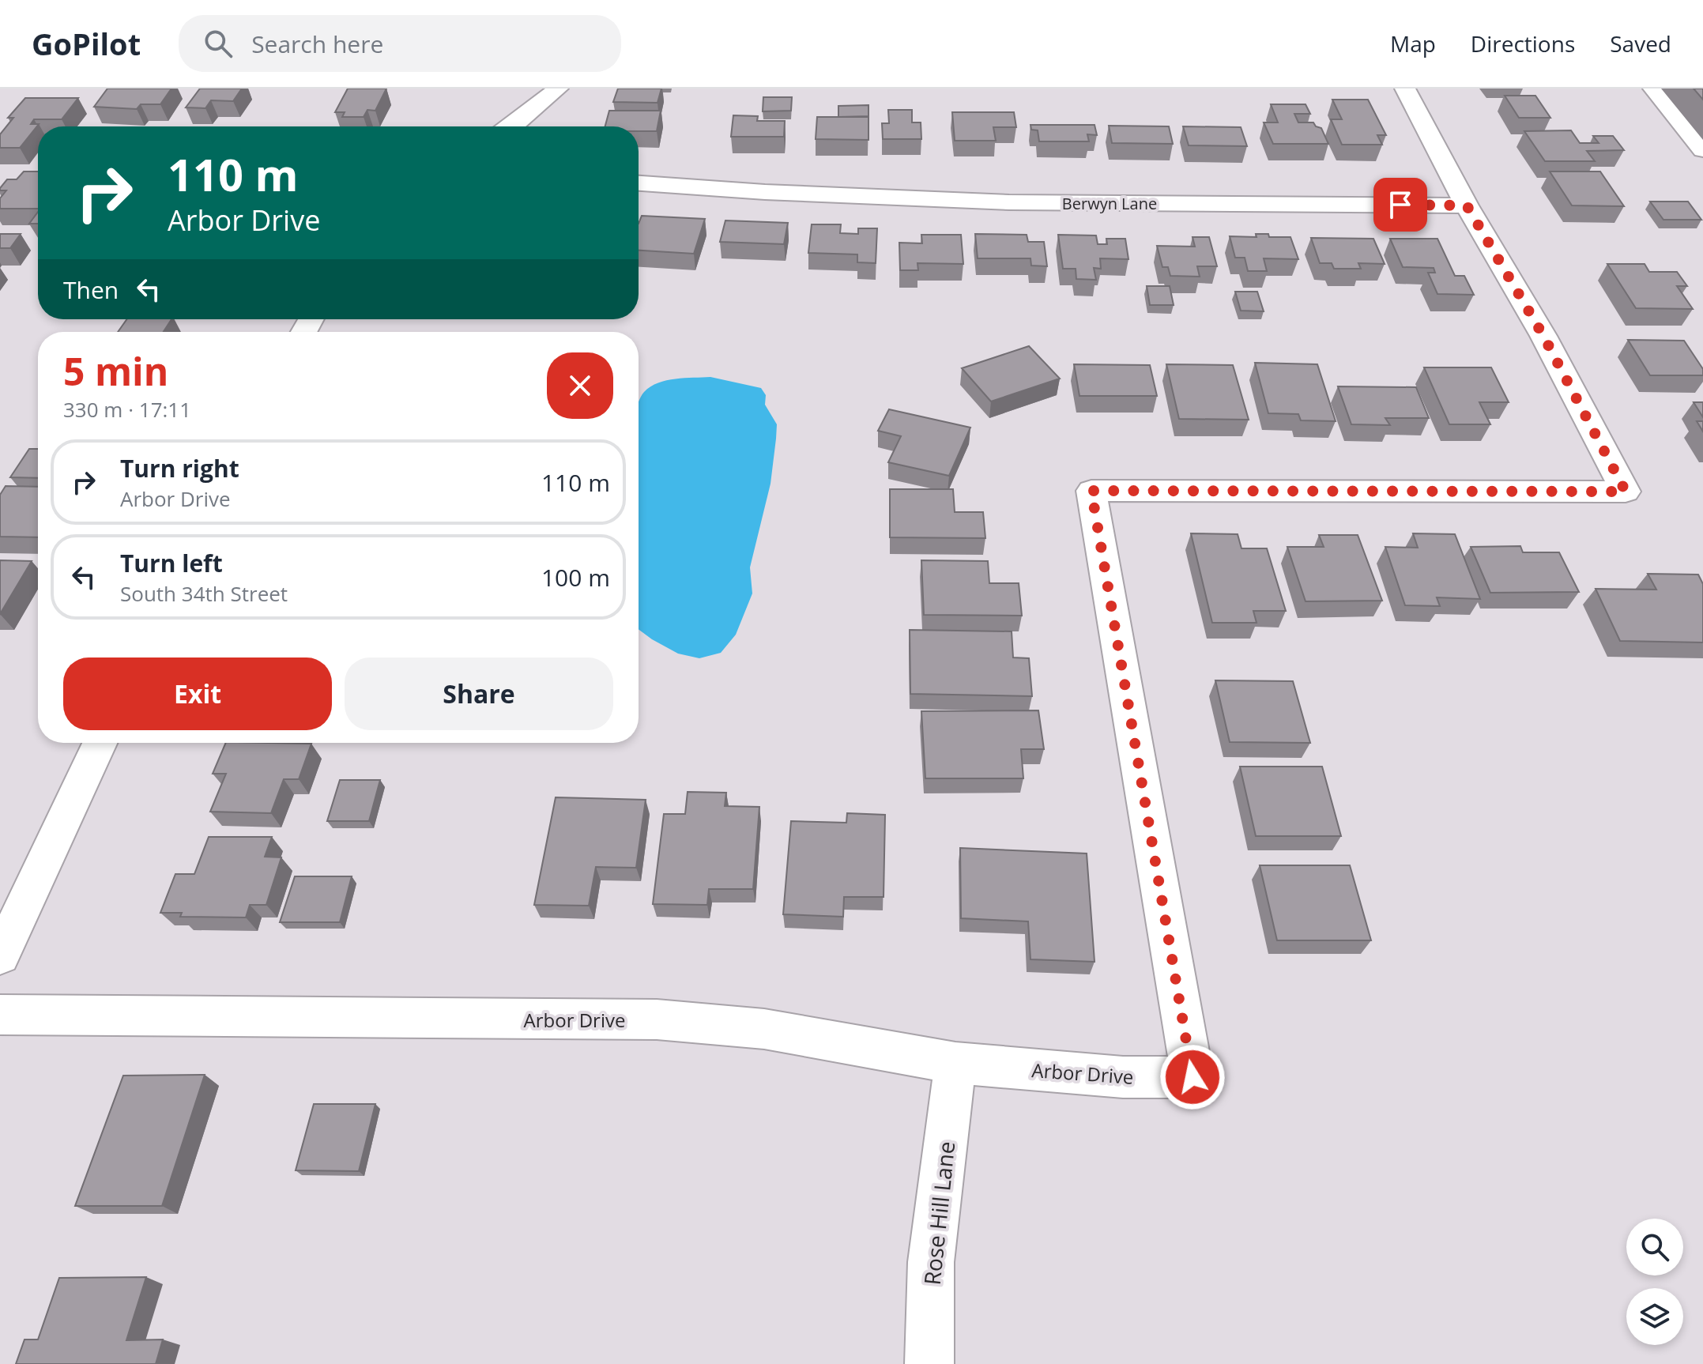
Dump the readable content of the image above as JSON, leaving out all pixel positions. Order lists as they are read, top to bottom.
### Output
{
  "streets": {
    "street": ["Berwyn Lane", "Arbor Drive", "Rose Hill Lane"]
  },
  "crossings": [
    ["Berwyn Lane", "Arbor Drive"],
    ["Arbor Drive", "Rose Hill Lane"]
  ],
  "page": {
    "header": "GoPilot",
    "search": "Search here",
    "nav": ["Map", "Directions", "Saved"],
    "turn": ["110 m", "Arbor Drive"],
    "then": "Then",
    "heading": ["5 min", "330 m · 17:11"],
    "list": [
      {
        "name": "Turn right",
        "note": "Arbor Drive",
        "value": "110 m"
      },
      {
        "name": "Turn left",
        "note": "South 34th Street",
        "value": "100 m"
      }
    ],
    "buttons": ["Exit", "Share"]
  }
}
